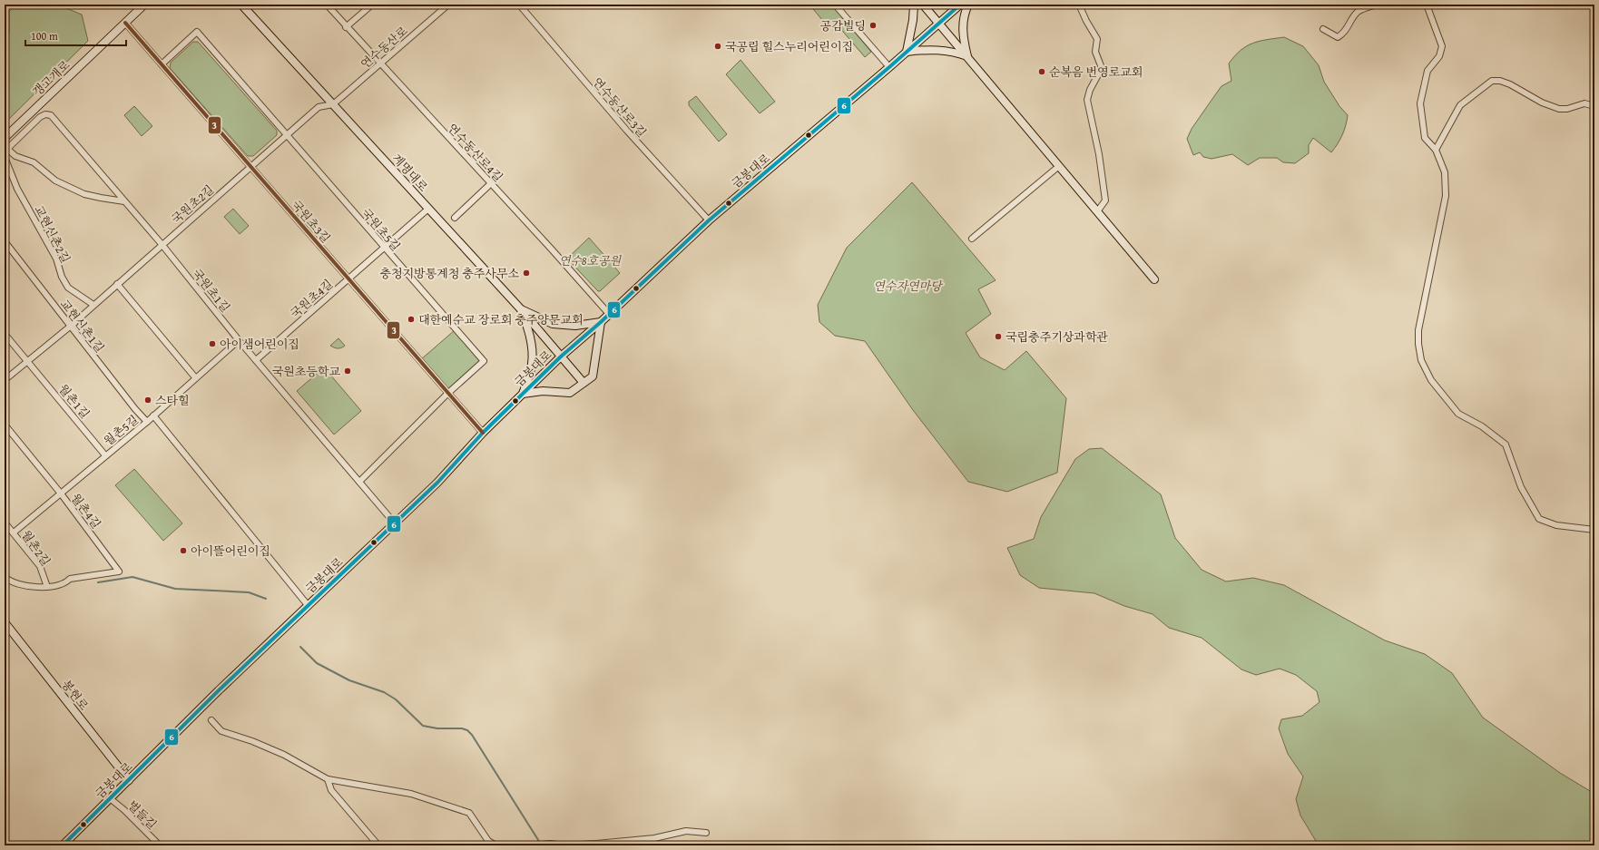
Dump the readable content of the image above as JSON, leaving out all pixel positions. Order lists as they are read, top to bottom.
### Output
{
  "streets": {
    "street": [
      "연수동산로",
      "갱고개로",
      "연수동산로3길",
      "연수동산로4길",
      "금봉대로",
      "계명대로",
      "국원초2길",
      "국원초3길",
      "국원초5길",
      "교현신촌2길",
      "국원초1길",
      "국원초4길",
      "교현신촌1길",
      "월촌1길",
      "월촌5길",
      "월촌4길",
      "월촌2길",
      "봉현로",
      "벌들길"
    ]
  },
  "crossings": [
    ["연수동산로", "연수동산로4길"],
    ["연수동산로", "계명대로"],
    ["연수동산로", "국원초2길"],
    ["갱고개로", "국원초3길"],
    ["연수동산로3길", "금봉대로"],
    ["연수동산로4길", "금봉대로"],
    ["금봉대로", "계명대로"],
    ["금봉대로", "국원초3길"],
    ["금봉대로", "국원초1길"],
    ["금봉대로", "봉현로"],
    ["금봉대로", "벌들길"],
    ["계명대로", "국원초2길"],
    ["계명대로", "국원초4길"],
    ["국원초2길", "국원초3길"],
    ["국원초2길", "국원초5길"],
    ["국원초2길", "교현신촌2길"],
    ["국원초2길", "국원초1길"],
    ["국원초2길", "교현신촌1길"],
    ["국원초3길", "국원초5길"],
    ["국원초3길", "국원초4길"],
    ["국원초5길", "국원초1길"],
    ["국원초5길", "국원초4길"],
    ["국원초1길", "국원초4길"],
    ["국원초1길", "월촌5길"],
    ["교현신촌1길", "월촌5길"],
    ["월촌1길", "월촌5길"],
    ["월촌5길", "월촌4길"],
    ["월촌5길", "월촌2길"],
    ["월촌4길", "월촌2길"]
  ],
  "parks": ["연수8호공원", "연수자연마당"],
  "places": [
    "공감빌딩",
    "국공립 힐스누리어린이집",
    "순복음 번영로교회",
    "충청지방통계청 충주사무소",
    "대한예수교 장로회 충주양문교회",
    "국립충주기상과학관",
    "아이샘어린이집",
    "국원초등학교",
    "스타힐",
    "아이뜰어린이집"
  ],
  "lines": ["transit line 6", "transit line 3"],
  "scale_bar": "100 m"
}
